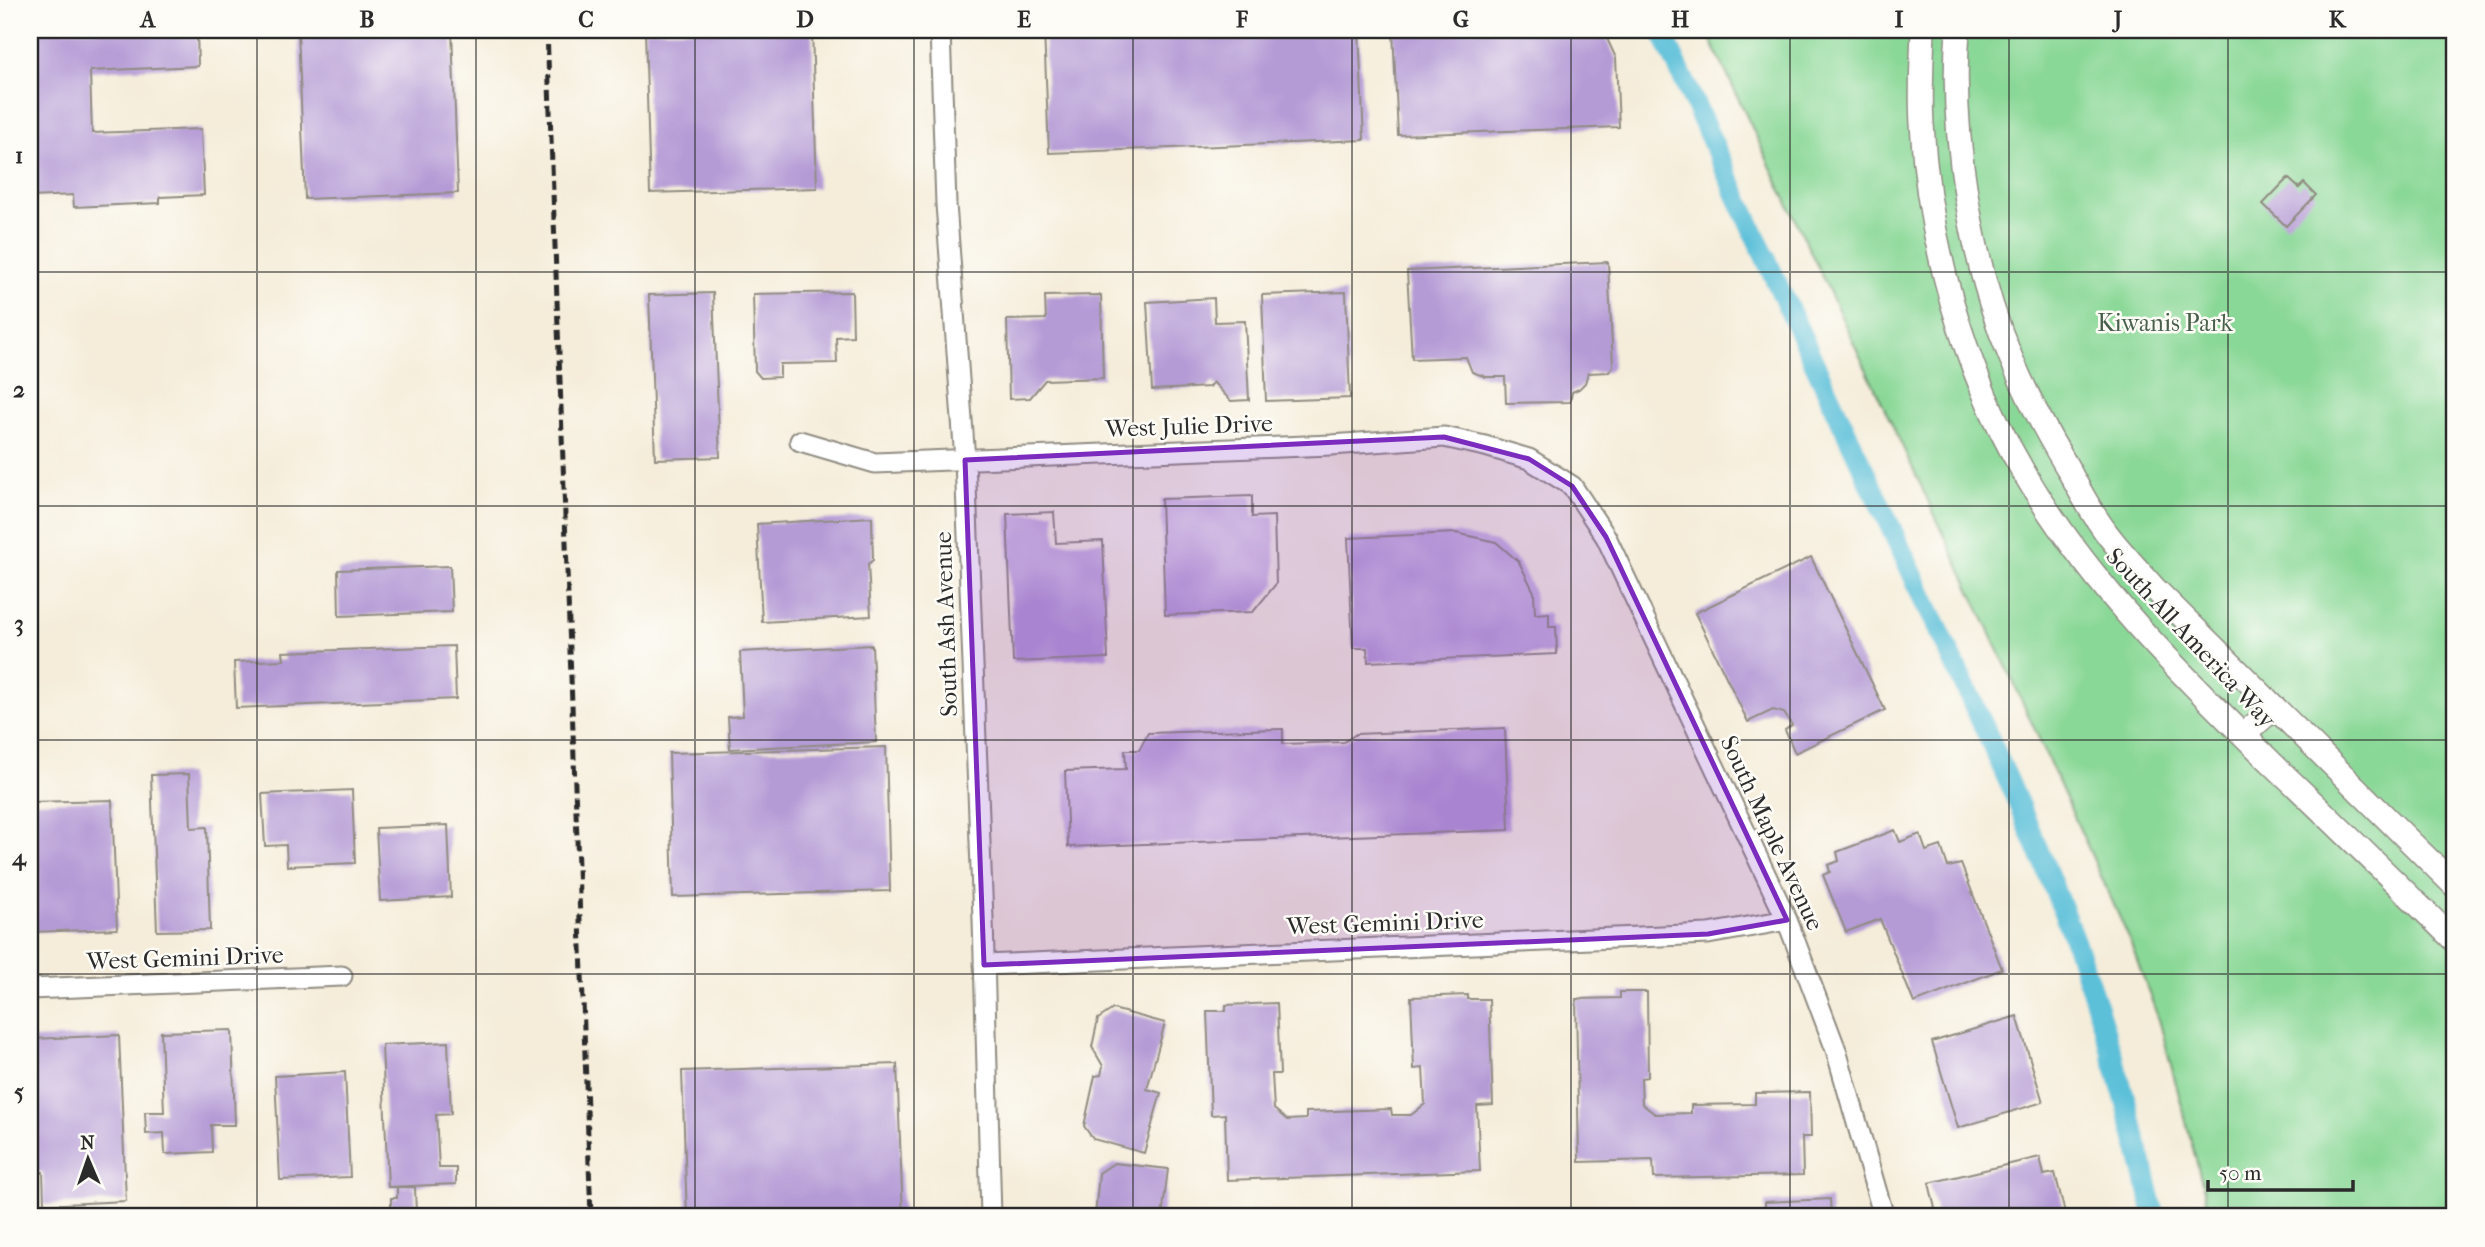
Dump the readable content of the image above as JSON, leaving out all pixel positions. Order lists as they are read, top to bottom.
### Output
{
  "streets": {
    "street": [
      "West Julie Drive",
      "South Ash Avenue",
      "South All America Way",
      "South Maple Avenue",
      "West Gemini Drive"
    ]
  },
  "crossings": [
    ["West Julie Drive", "South Ash Avenue"],
    ["West Julie Drive", "South Maple Avenue"],
    ["South Ash Avenue", "West Gemini Drive"],
    ["South Maple Avenue", "West Gemini Drive"]
  ],
  "parks": ["Kiwanis Park"],
  "scale_bar": "50 m",
  "north": "top",
  "grid": {
    "columns": [
      "A",
      "B",
      "C",
      "D",
      "E",
      "F",
      "G",
      "H",
      "I",
      "J",
      "K"
    ],
    "rows": [
      "1",
      "2",
      "3",
      "4",
      "5"
    ]
  }
}
